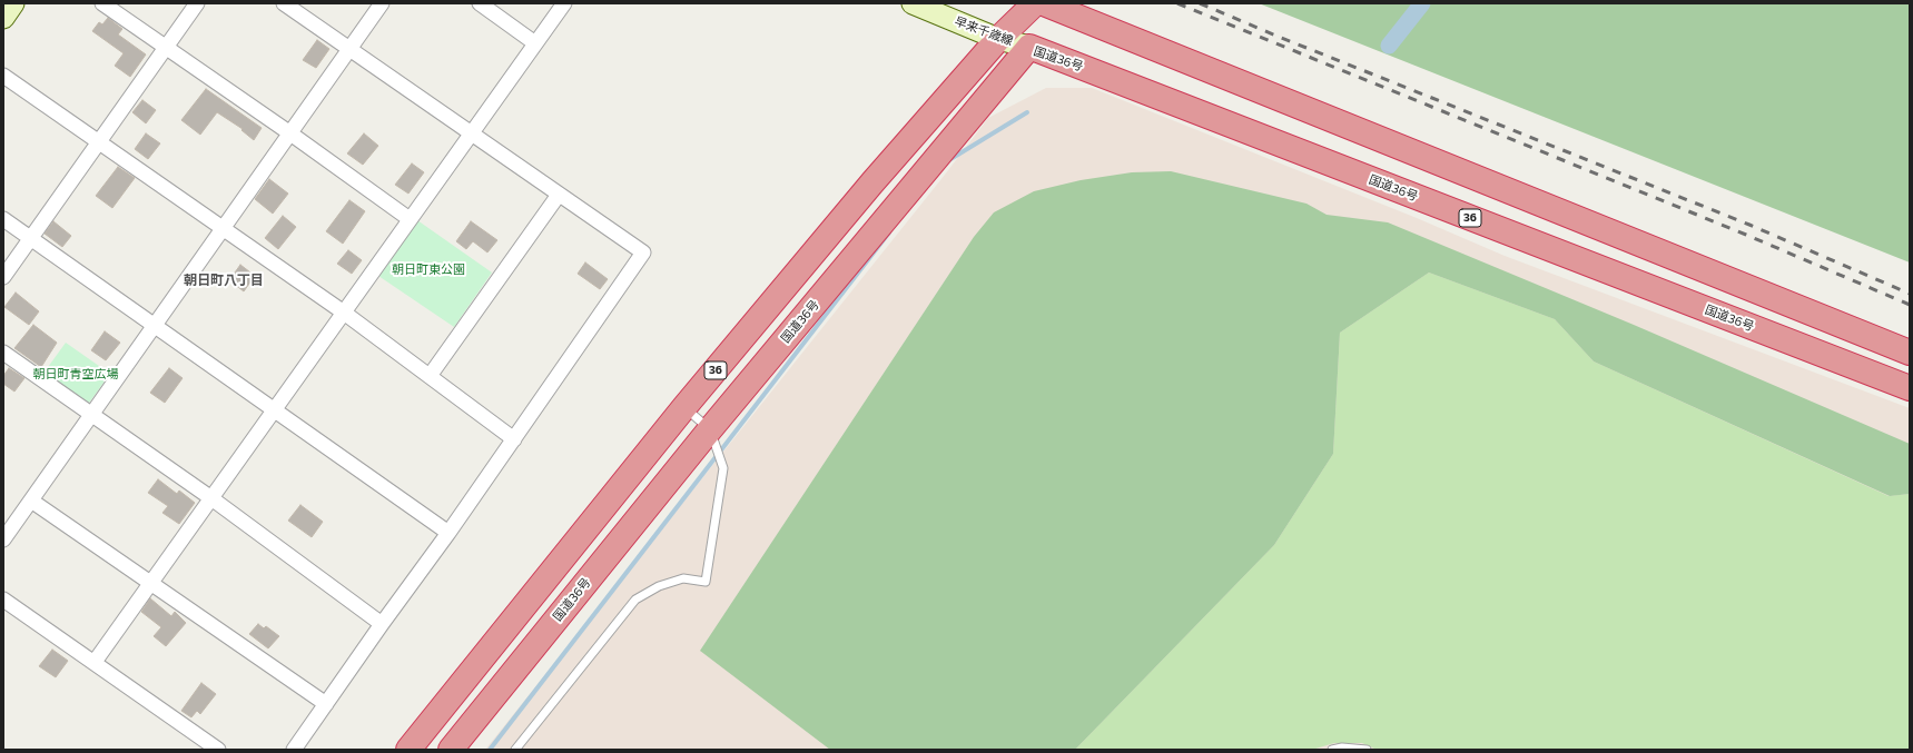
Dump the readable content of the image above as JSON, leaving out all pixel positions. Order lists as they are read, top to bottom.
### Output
{
  "streets": {
    "highway": ["国道36号", "36"],
    "main road": ["早来千歳線"]
  },
  "crossings": [
    ["早来千歳線", "国道36号"],
    ["早来千歳線", "36"],
    ["国道36号", "36"]
  ],
  "districts": ["朝日町八丁目"],
  "parks": ["朝日町東公園", "朝日町青空広場"]
}
